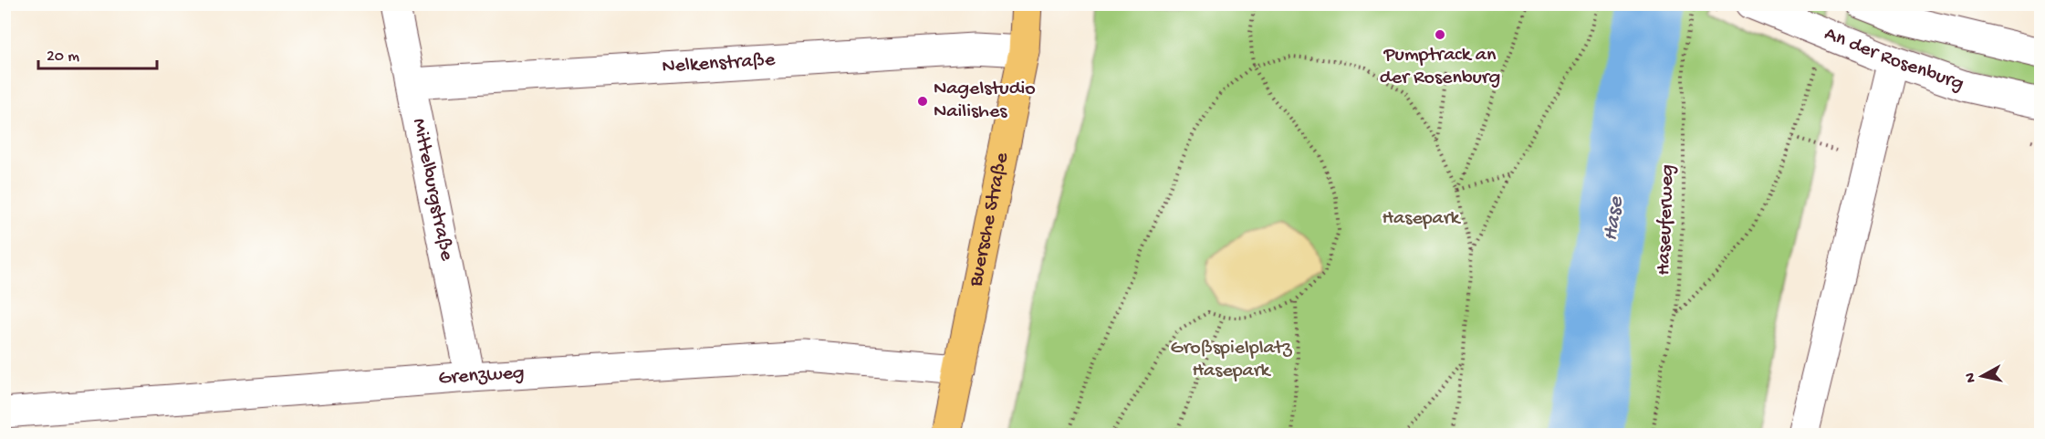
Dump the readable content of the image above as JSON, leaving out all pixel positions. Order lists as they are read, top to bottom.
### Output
{
  "streets": {
    "main road": ["Buersche Straße"],
    "street": [
      "An der Rosenburg",
      "Nelkenstraße",
      "Mittelburgstraße",
      "Grenzweg"
    ],
    "path": ["Haseuferweg"]
  },
  "crossings": [
    ["Nelkenstraße", "Mittelburgstraße"],
    ["Nelkenstraße", "Buersche Straße"],
    ["Mittelburgstraße", "Grenzweg"],
    ["Buersche Straße", "Grenzweg"]
  ],
  "water": ["Hase"],
  "parks": ["Hasepark", "Großspielplatz Hasepark"],
  "places": ["Pumptrack an der Rosenburg", "Nagelstudio Nailishes"],
  "scale_bar": "20 m",
  "north": "left"
}
